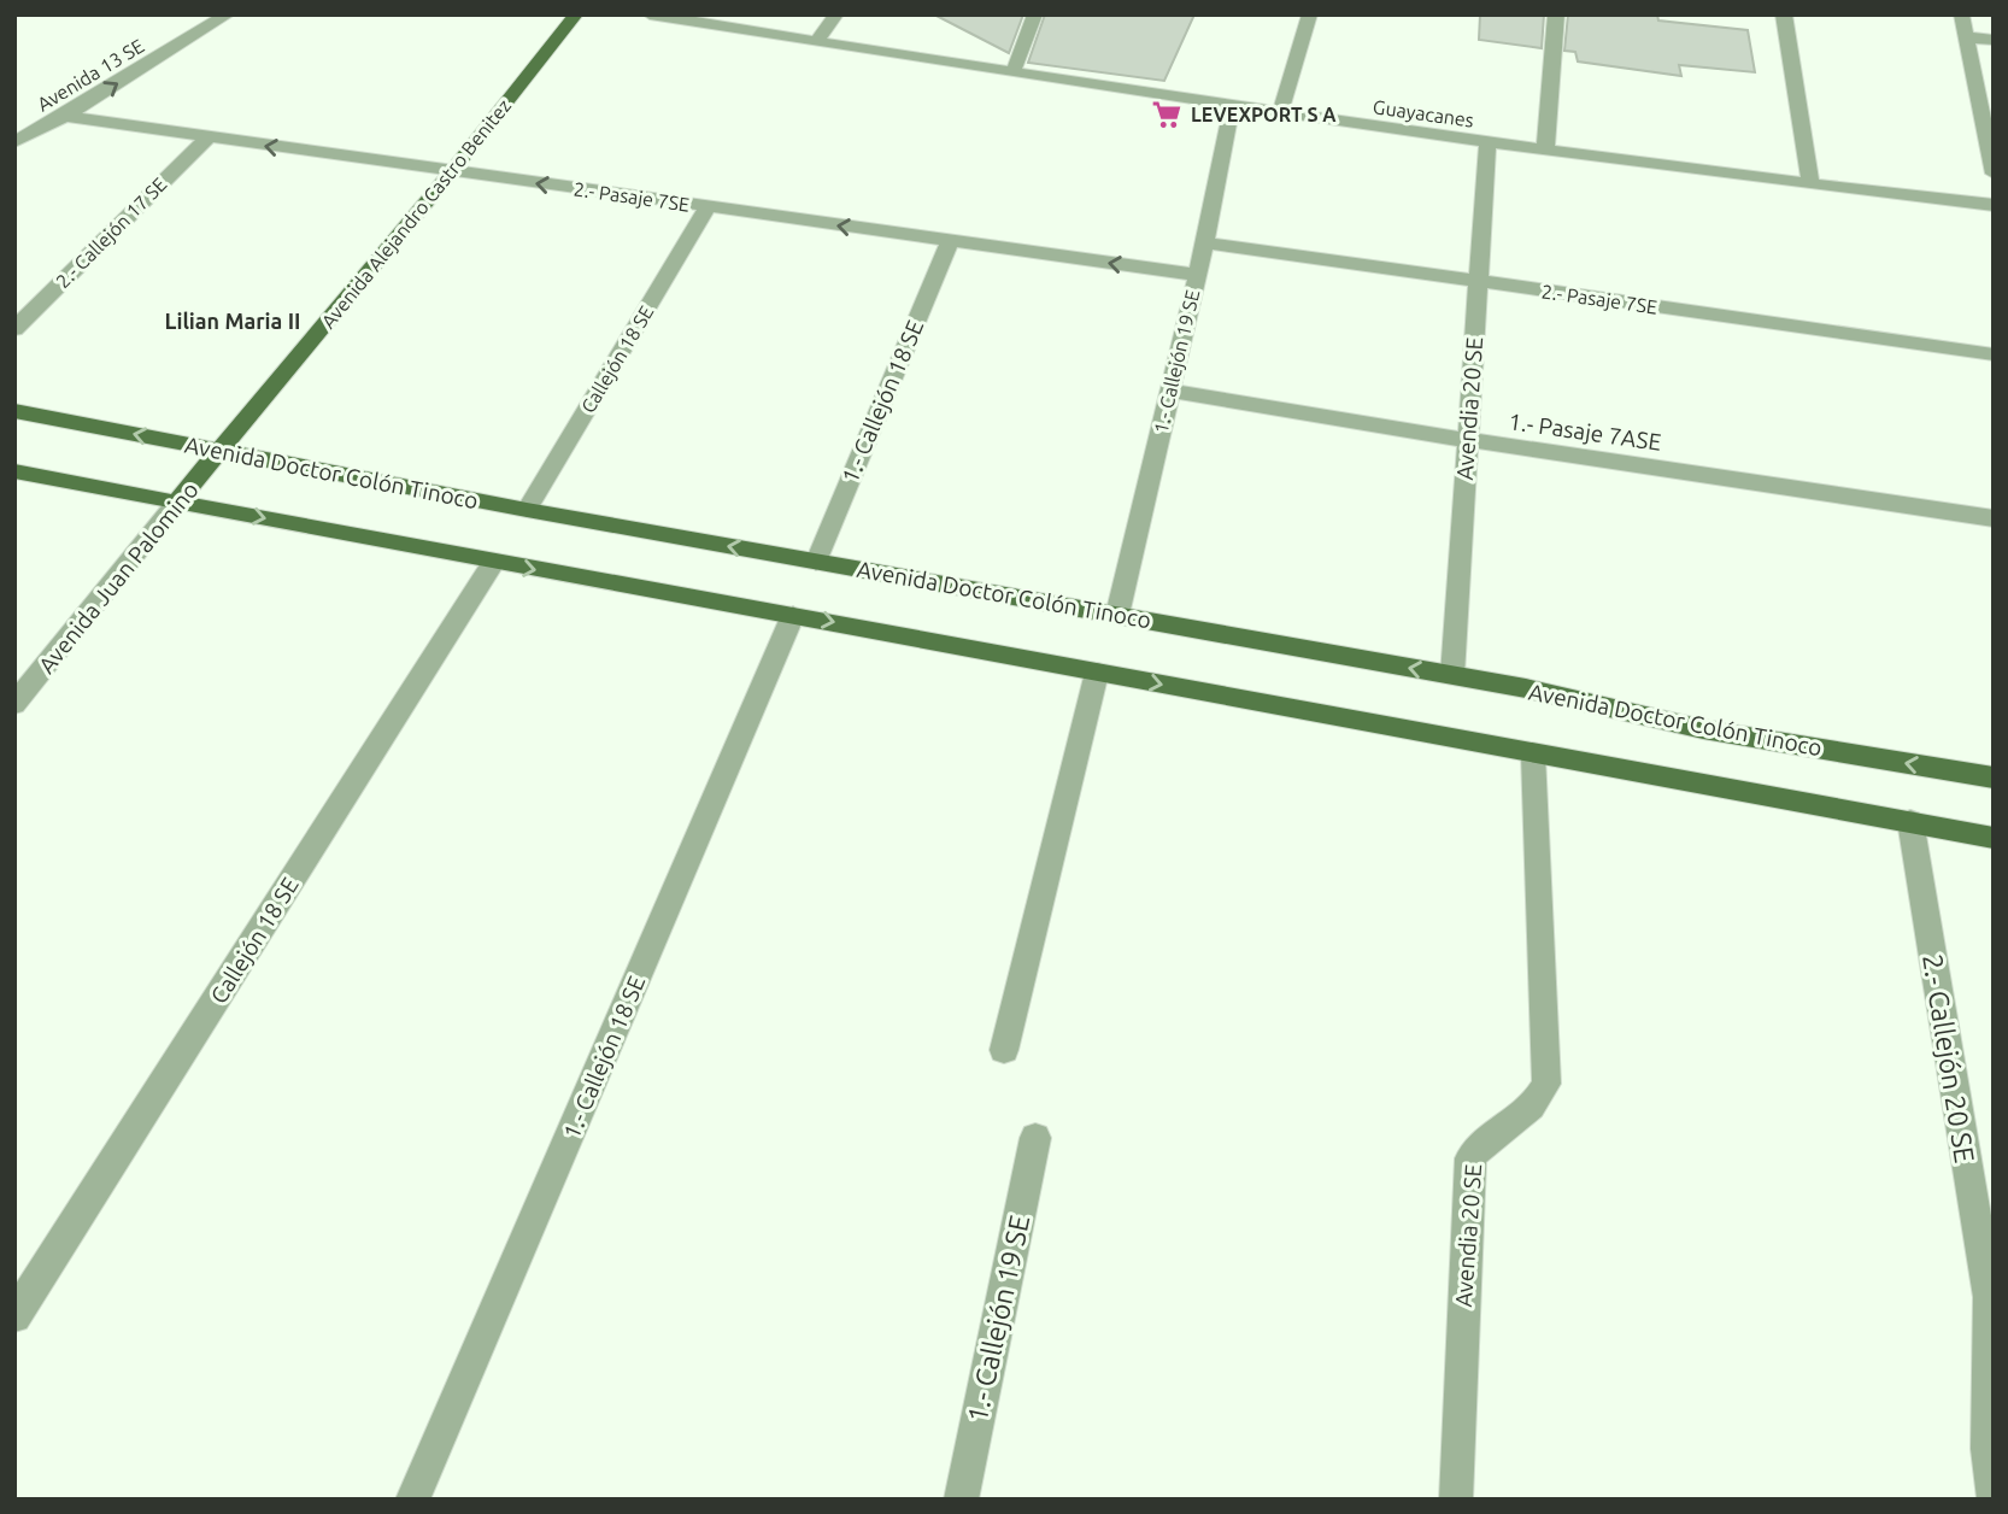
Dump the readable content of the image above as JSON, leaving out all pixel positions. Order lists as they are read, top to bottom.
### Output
{
  "streets": {
    "main road": ["Avenida Alejandro Castro Benitez", "Avenida Doctor Colón Tinoco", "Avenida Juan Palomino"],
    "street": [
      "Avenida 13 SE",
      "Guayacanes",
      "2.- Pasaje 7SE",
      "2.- Callejón 17 SE",
      "Callejón 18 SE",
      "1.- Callejón 19 SE",
      "1.- Callejón 18 SE",
      "Avendia 20 SE",
      "1.- Pasaje 7ASE",
      "2.- Callejón 20 SE"
    ]
  },
  "crossings": [
    ["Avenida 13 SE", "2.- Pasaje 7SE"],
    ["Guayacanes", "1.- Callejón 19 SE"],
    ["Guayacanes", "Avendia 20 SE"],
    ["2.- Pasaje 7SE", "Avenida Alejandro Castro Benitez"],
    ["2.- Pasaje 7SE", "2.- Callejón 17 SE"],
    ["2.- Pasaje 7SE", "Callejón 18 SE"],
    ["2.- Pasaje 7SE", "1.- Callejón 19 SE"],
    ["2.- Pasaje 7SE", "1.- Callejón 18 SE"],
    ["2.- Pasaje 7SE", "Avendia 20 SE"],
    ["Avenida Alejandro Castro Benitez", "Avenida Doctor Colón Tinoco"],
    ["Avenida Alejandro Castro Benitez", "Avenida Juan Palomino"],
    ["Callejón 18 SE", "Avenida Doctor Colón Tinoco"],
    ["1.- Callejón 19 SE", "1.- Pasaje 7ASE"],
    ["1.- Callejón 19 SE", "Avenida Doctor Colón Tinoco"],
    ["1.- Callejón 18 SE", "Avenida Doctor Colón Tinoco"],
    ["Avendia 20 SE", "1.- Pasaje 7ASE"],
    ["Avendia 20 SE", "Avenida Doctor Colón Tinoco"],
    ["Avenida Doctor Colón Tinoco", "Avenida Juan Palomino"]
  ],
  "one_way": ["Avenida 13 SE", "2.- Pasaje 7SE"],
  "districts": ["Lilian Maria II"],
  "places": {
    "supermarket": ["LEVEXPORT S A"]
  }
}
